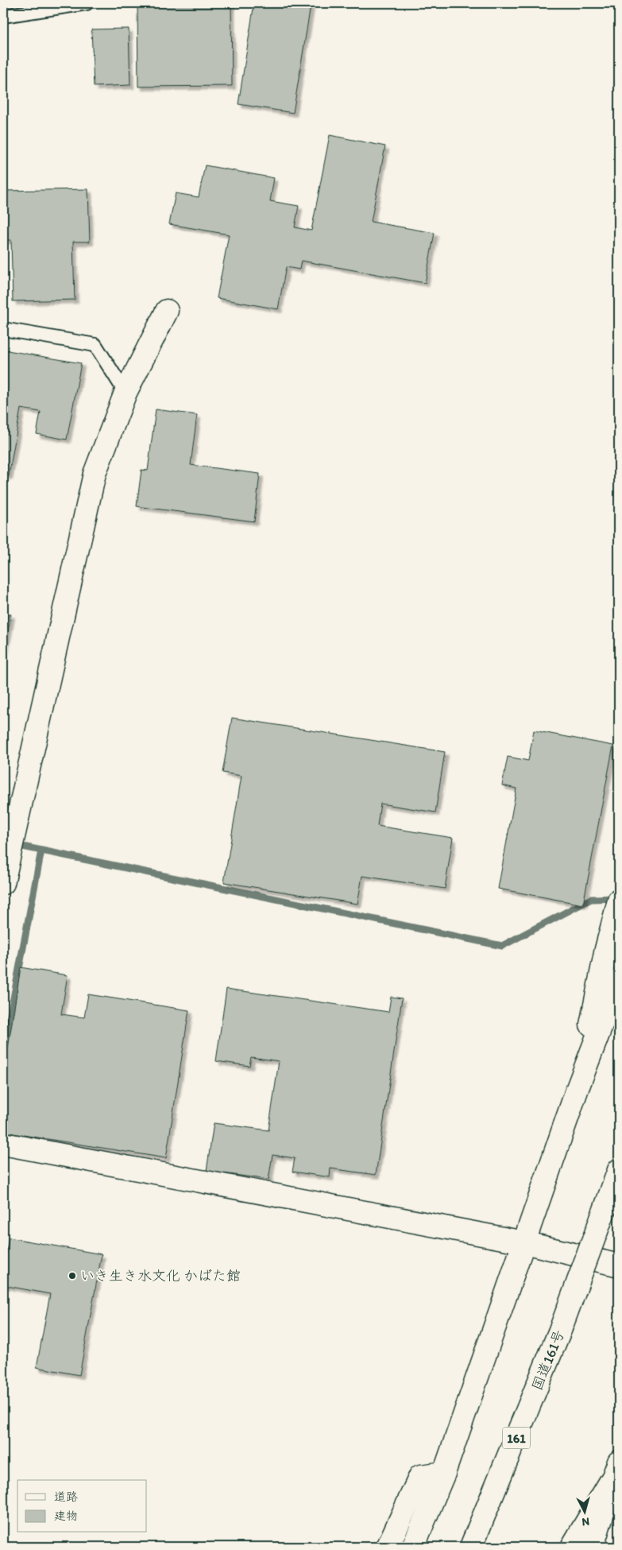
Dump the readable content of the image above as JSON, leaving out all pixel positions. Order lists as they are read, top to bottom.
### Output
{
  "streets": {
    "main road": ["国道161号", "161"]
  },
  "places": ["いき生き水文化 かばた館"],
  "legend": ["道路", "建物"],
  "north": "bottom"
}
